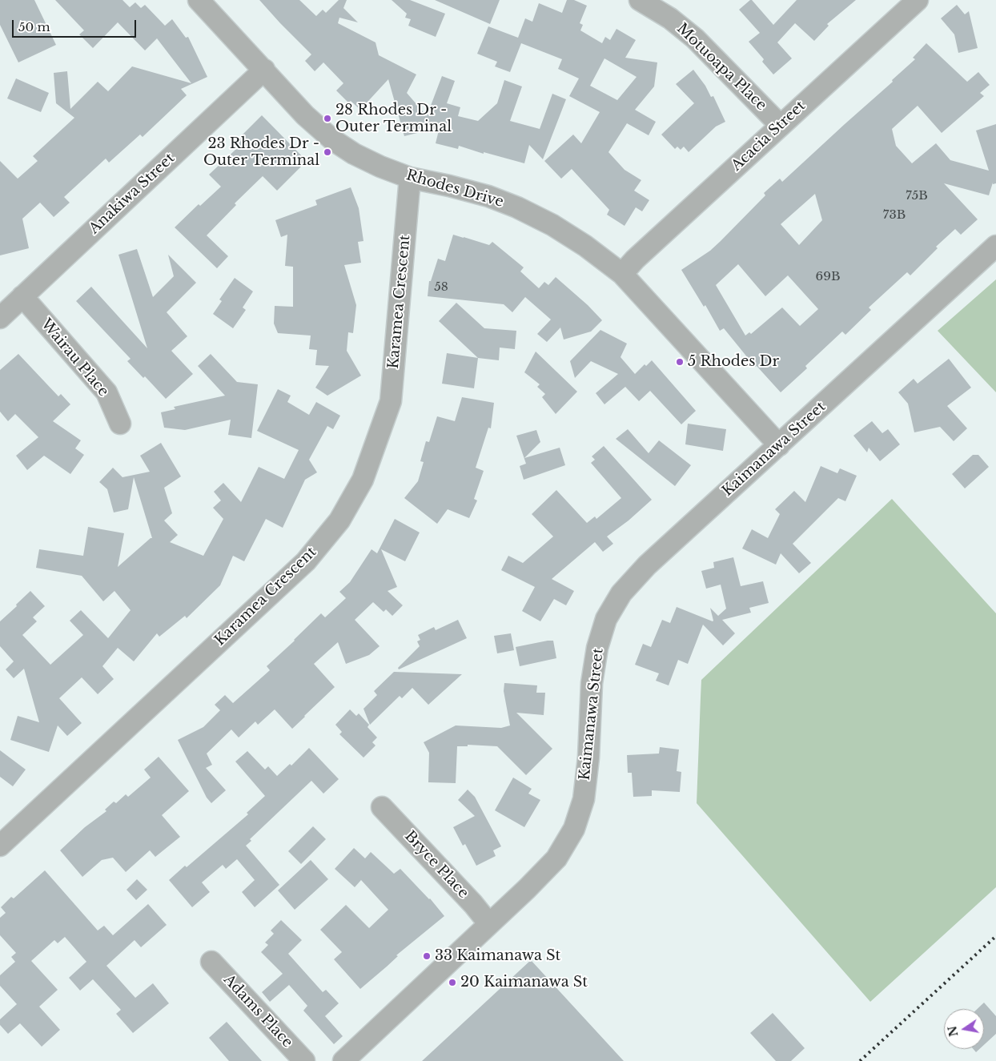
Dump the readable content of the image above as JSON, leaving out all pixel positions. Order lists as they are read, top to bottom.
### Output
{
  "streets": {
    "street": [
      "Motuoapa Place",
      "Acacia Street",
      "Rhodes Drive",
      "Anakiwa Street",
      "Karamea Crescent",
      "Wairau Place",
      "Kaimanawa Street",
      "Bryce Place",
      "Adams Place"
    ]
  },
  "crossings": [
    ["Motuoapa Place", "Acacia Street"],
    ["Acacia Street", "Rhodes Drive"],
    ["Rhodes Drive", "Anakiwa Street"],
    ["Rhodes Drive", "Karamea Crescent"],
    ["Rhodes Drive", "Kaimanawa Street"],
    ["Anakiwa Street", "Wairau Place"],
    ["Kaimanawa Street", "Bryce Place"]
  ],
  "places": [
    "28 Rhodes Dr - Outer Terminal",
    "23 Rhodes Dr - Outer Terminal",
    "5 Rhodes Dr",
    "33 Kaimanawa St",
    "20 Kaimanawa St"
  ],
  "house_numbers": [
    "75B",
    "73B",
    "69B",
    "58"
  ],
  "scale_bar": "50 m",
  "north": "left"
}
